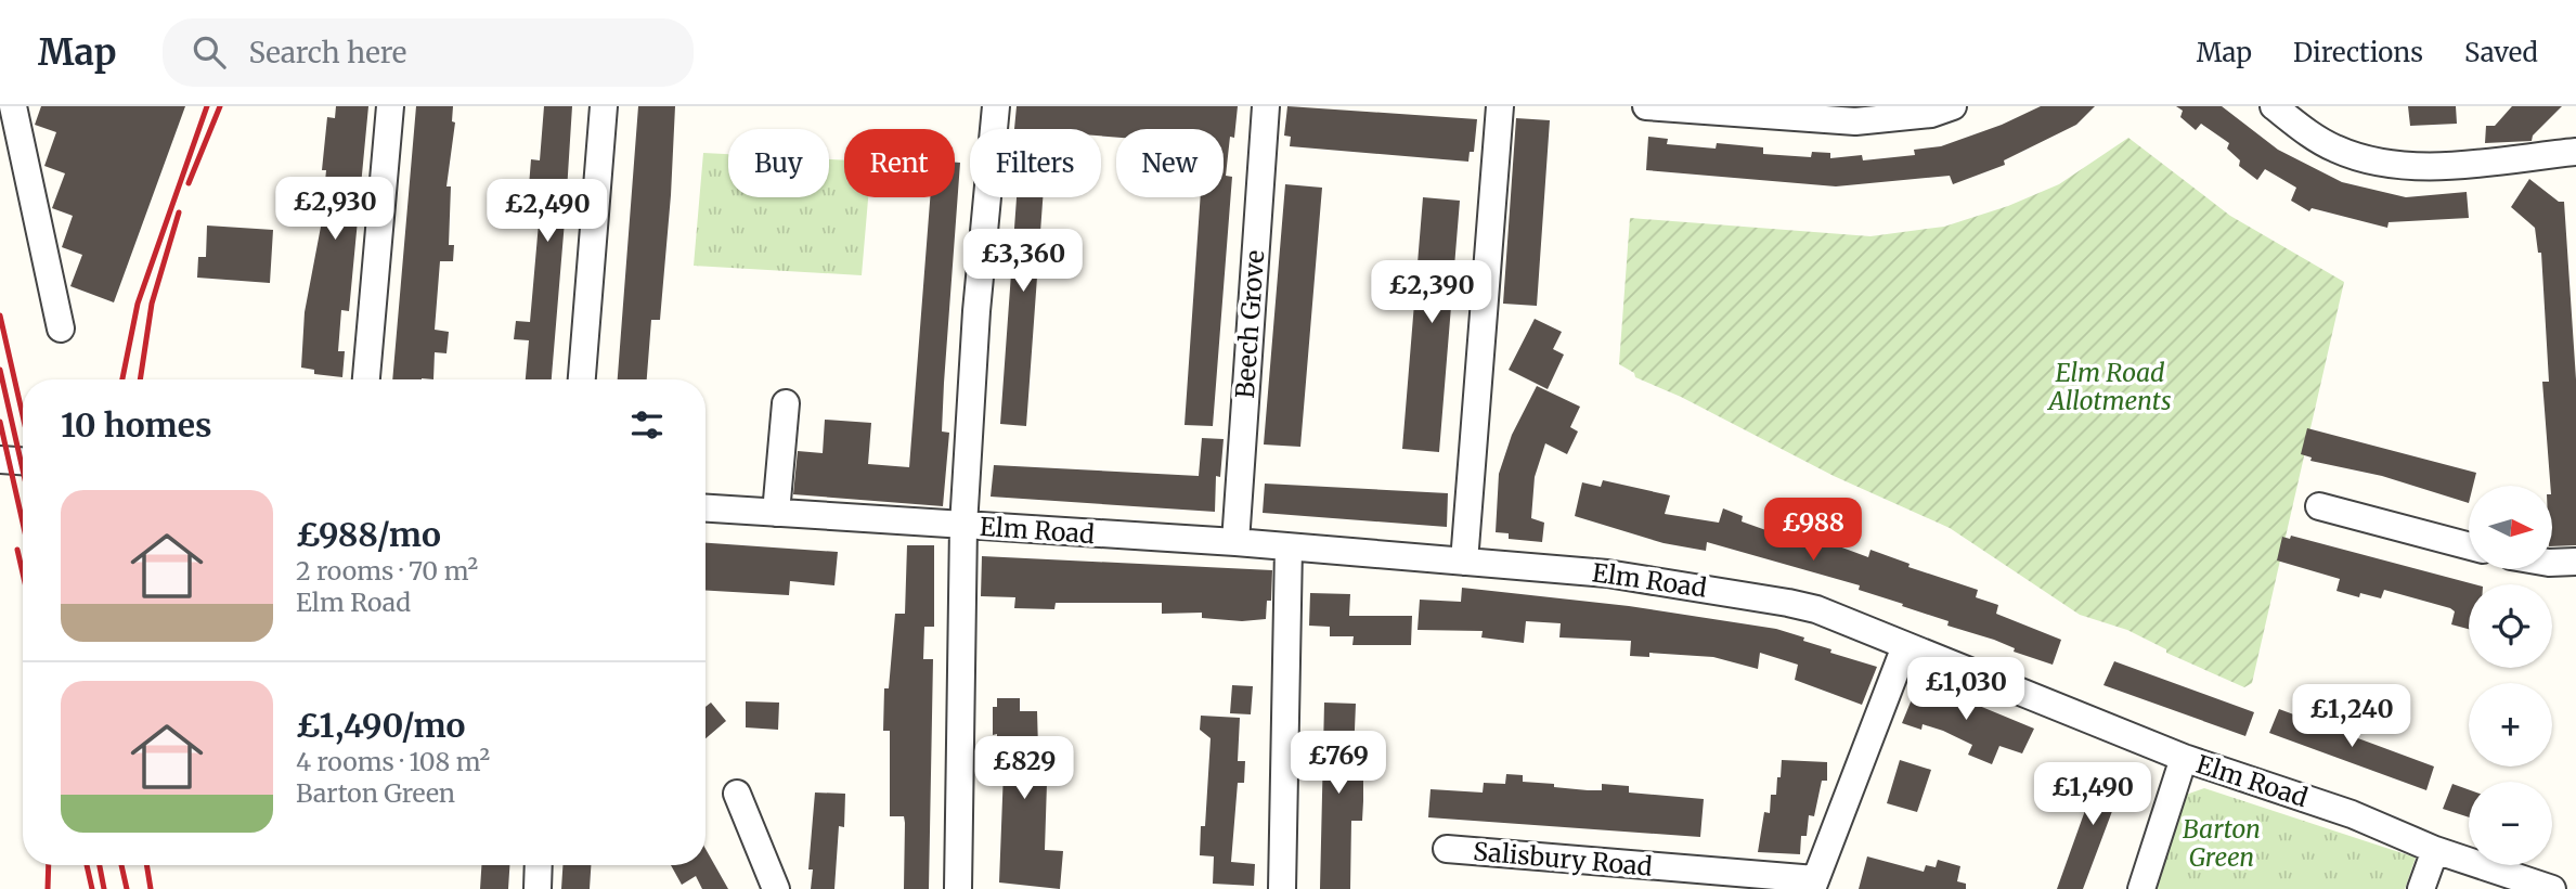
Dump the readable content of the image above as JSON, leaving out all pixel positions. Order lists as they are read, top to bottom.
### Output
{
  "streets": {
    "street": ["Beech Grove", "Elm Road", "Salisbury Road"]
  },
  "crossings": [
    ["Beech Grove", "Elm Road"]
  ],
  "parks": ["Elm Road Allotments", "Barton Green"],
  "north": "right",
  "page": {
    "header": "Map",
    "search": "Search here",
    "nav": ["Map", "Directions", "Saved"],
    "chip": [
      "Buy",
      "Rent",
      "Filters",
      "New"
    ],
    "price": [
      "£2,930",
      "£2,490",
      "£3,360",
      "£2,390",
      "£988",
      "£1,030",
      "£1,240",
      "£769",
      "£829",
      "£1,490"
    ],
    "heading": "10 homes",
    "list": [
      {
        "name": "£988/mo",
        "note": "2 rooms · 70 m² · Elm Road"
      },
      {
        "name": "£1,490/mo",
        "note": "4 rooms · 108 m² · Barton Green"
      }
    ],
    "map_buttons": ["+", "−"]
  }
}
